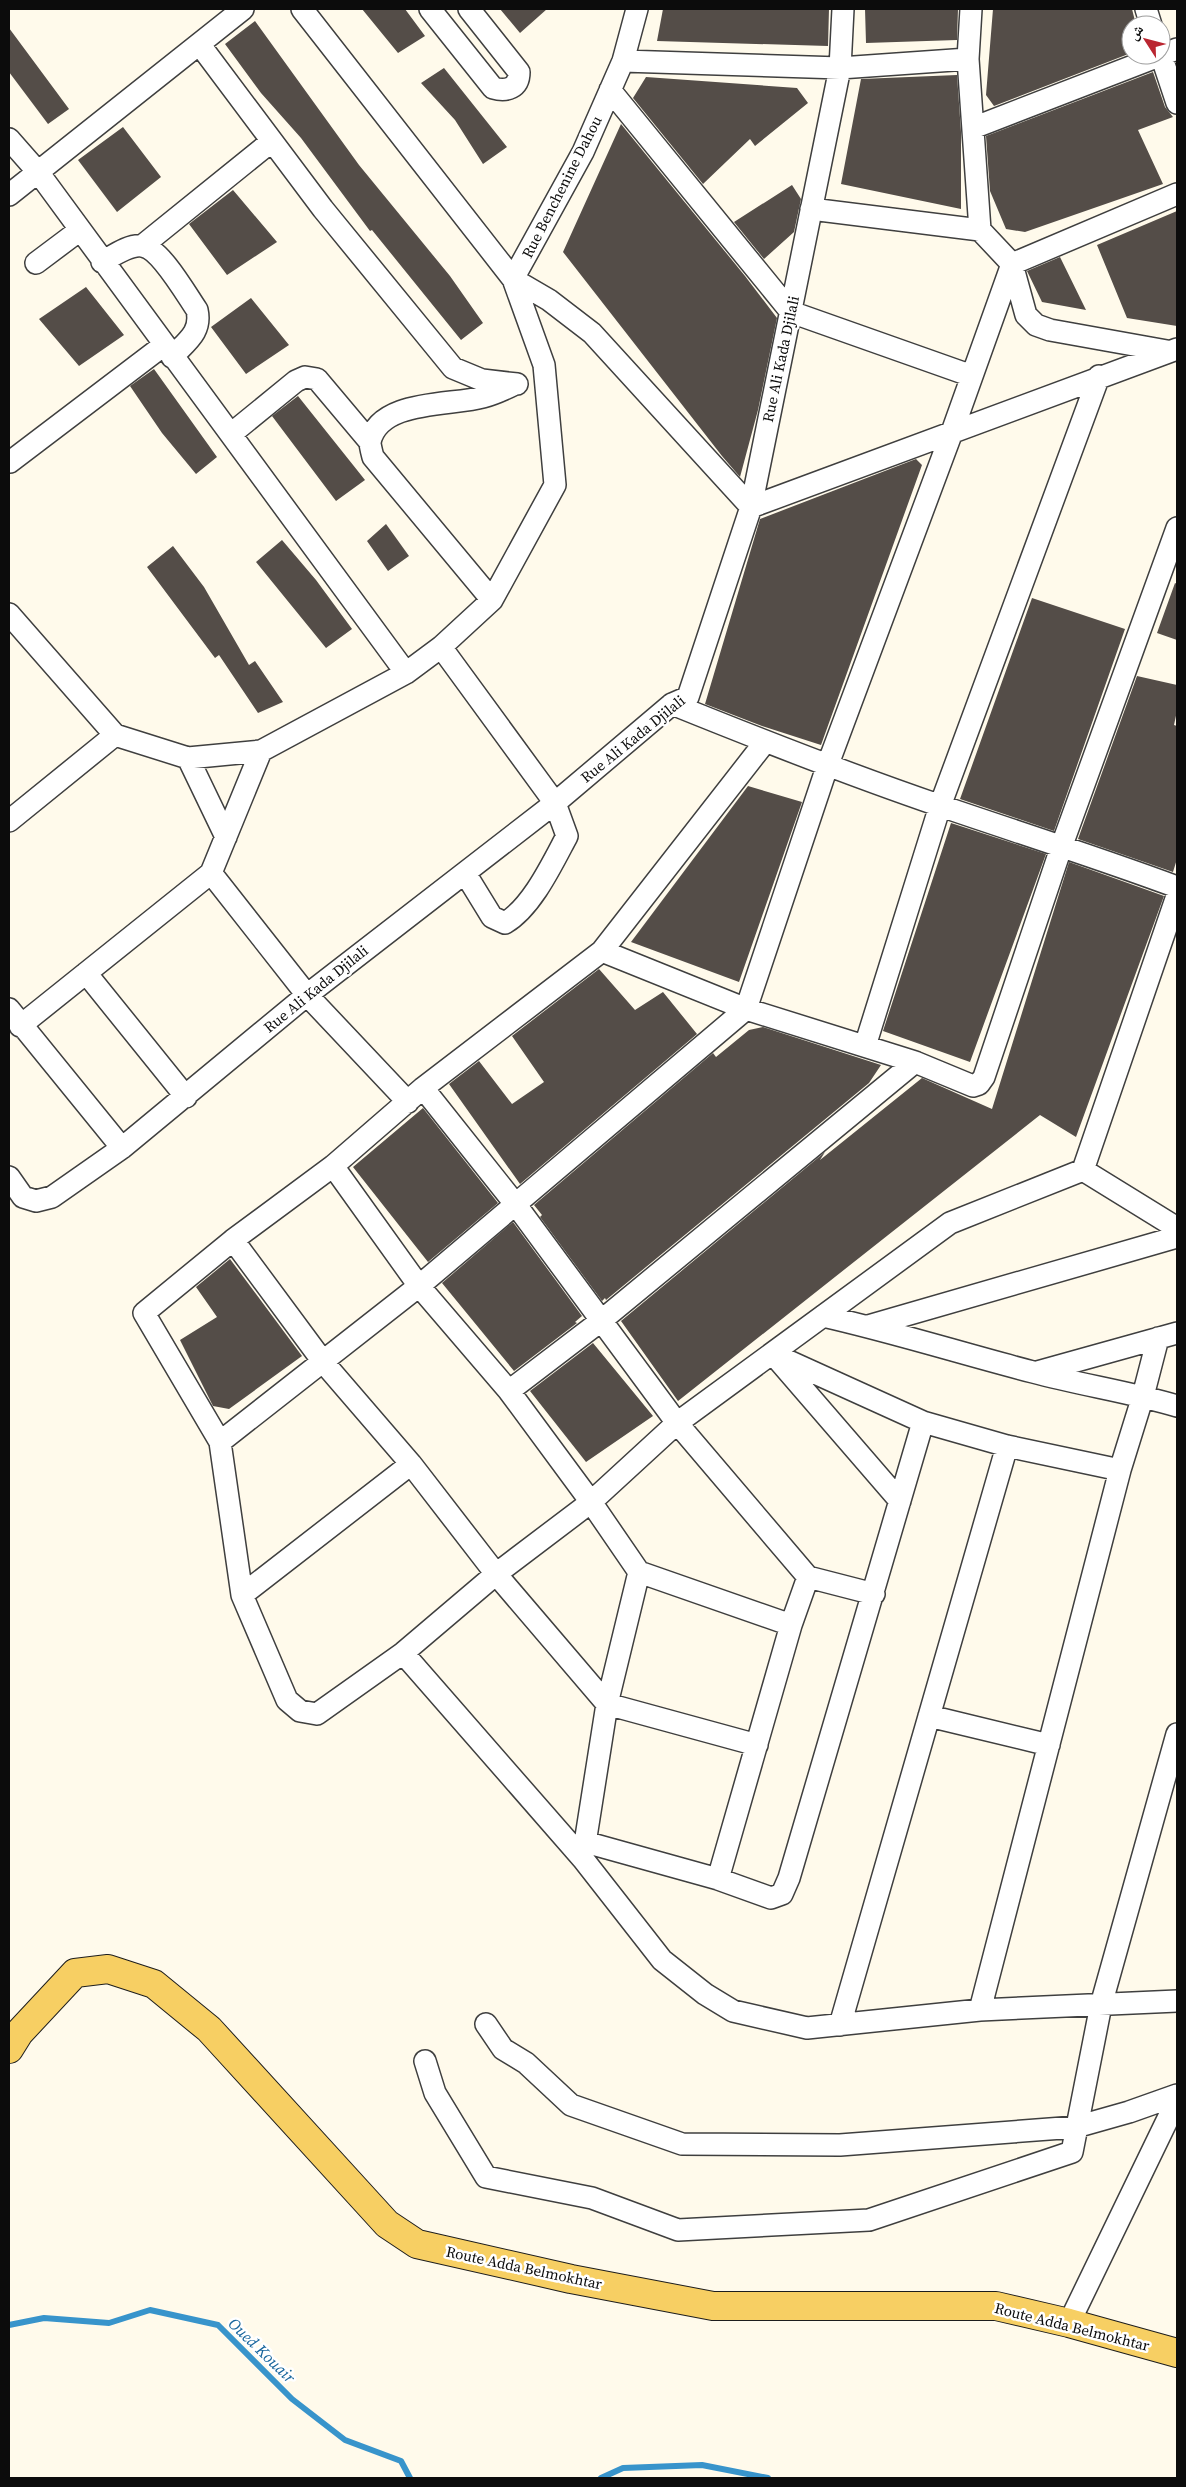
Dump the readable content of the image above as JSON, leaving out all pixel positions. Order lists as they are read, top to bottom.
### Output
{
  "streets": {
    "main road": ["Route Adda Belmokhtar"],
    "street": ["Rue Benchenine Dahou", "Rue Ali Kada Djilali"]
  },
  "water": ["Oued Kouair"],
  "north": "top left"
}
